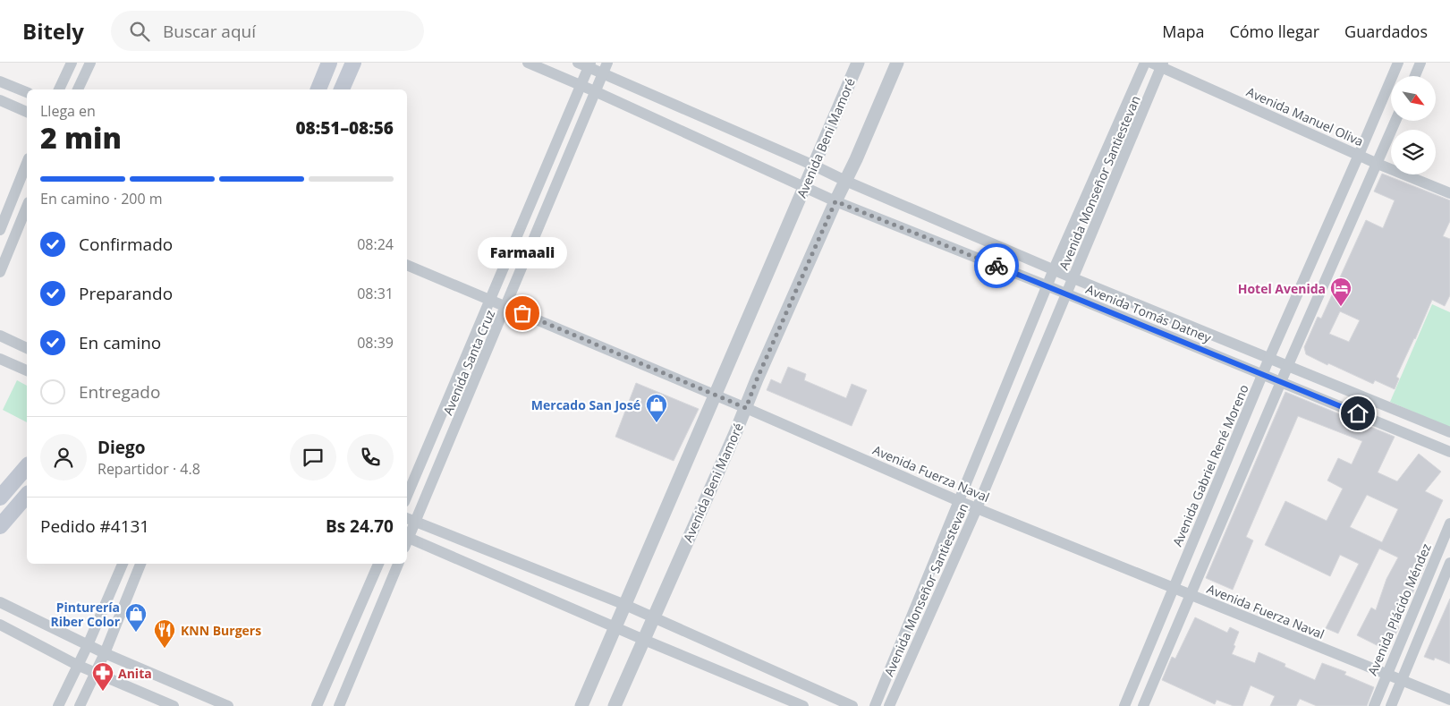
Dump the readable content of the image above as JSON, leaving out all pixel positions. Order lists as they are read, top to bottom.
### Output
{
  "streets": {
    "street": [
      "Avenida Manuel Oliva",
      "Avenida Beni Mamoré",
      "Avenida Monseñor Santiestevan",
      "Avenida Tomás Datney",
      "Avenida Santa Cruz",
      "Avenida Gabriel René Moreno",
      "Avenida Fuerza Naval",
      "Avenida Plácido Méndez"
    ]
  },
  "crossings": [
    ["Avenida Manuel Oliva", "Avenida Monseñor Santiestevan"],
    ["Avenida Manuel Oliva", "Avenida Gabriel René Moreno"],
    ["Avenida Beni Mamoré", "Avenida Tomás Datney"],
    ["Avenida Beni Mamoré", "Avenida Fuerza Naval"],
    ["Avenida Monseñor Santiestevan", "Avenida Tomás Datney"],
    ["Avenida Monseñor Santiestevan", "Avenida Fuerza Naval"],
    ["Avenida Tomás Datney", "Avenida Santa Cruz"],
    ["Avenida Tomás Datney", "Avenida Gabriel René Moreno"],
    ["Avenida Santa Cruz", "Avenida Fuerza Naval"],
    ["Avenida Gabriel René Moreno", "Avenida Fuerza Naval"],
    ["Avenida Fuerza Naval", "Avenida Plácido Méndez"]
  ],
  "places": {
    "hotel": ["Hotel Avenida"],
    "other": ["Farmaali"],
    "shop": ["Mercado San José", "Pinturería Riber Color"],
    "restaurant": ["KNN Burgers"],
    "pharmacy": ["Anita"]
  },
  "north": "bottom right",
  "page": {
    "header": "Bitely",
    "search": "Buscar aquí",
    "nav": ["Mapa", "Cómo llegar", "Guardados"],
    "heading": ["2 min", "Llega en", "08:51–08:56"],
    "panel": [
      "Diego",
      "Repartidor · 4.8",
      "Pedido #4131",
      "Bs 24.70"
    ],
    "bar": "En camino · 200 m",
    "list": [
      ["Confirmado", "08:24"],
      ["Preparando", "08:31"],
      ["En camino", "08:39"],
      "Entregado"
    ],
    "bubble": "Farmaali"
  }
}
